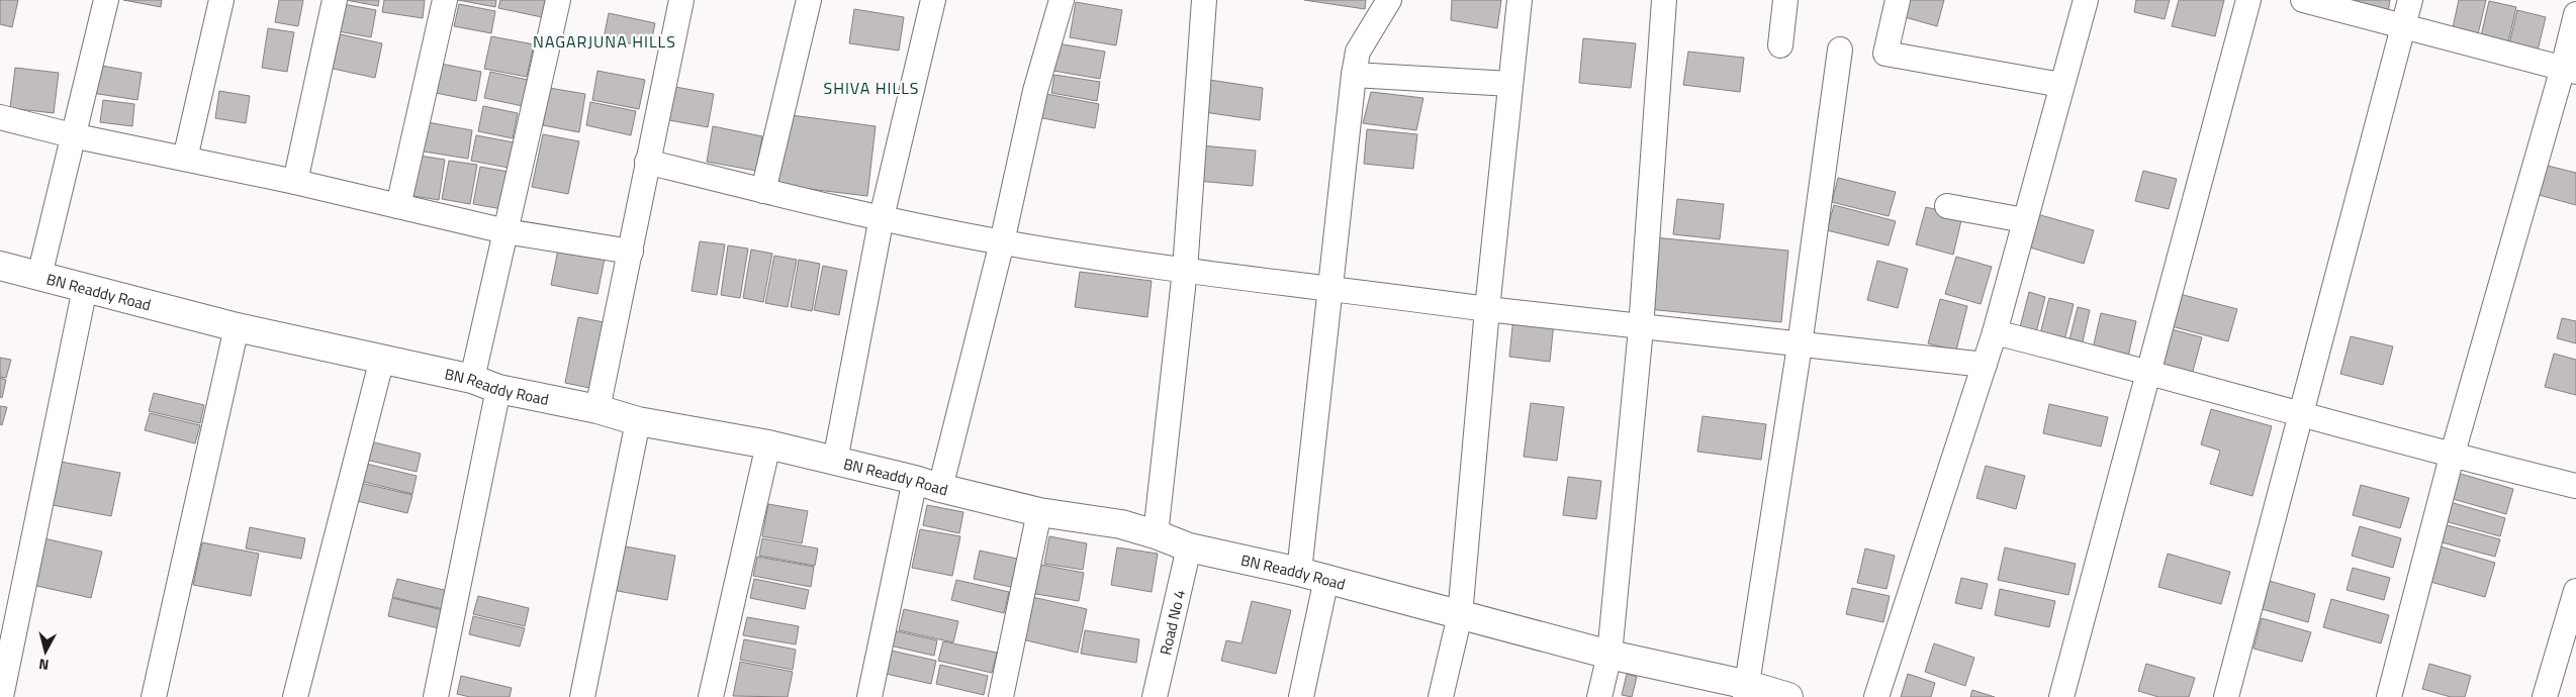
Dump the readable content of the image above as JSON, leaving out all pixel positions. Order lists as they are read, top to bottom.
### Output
{
  "streets": {
    "street": ["BN Readdy Road", "Road No 4"]
  },
  "crossings": [
    ["BN Readdy Road", "Road No 4"]
  ],
  "districts": ["NAGARJUNA HILLS", "SHIVA HILLS"],
  "north": "bottom"
}
